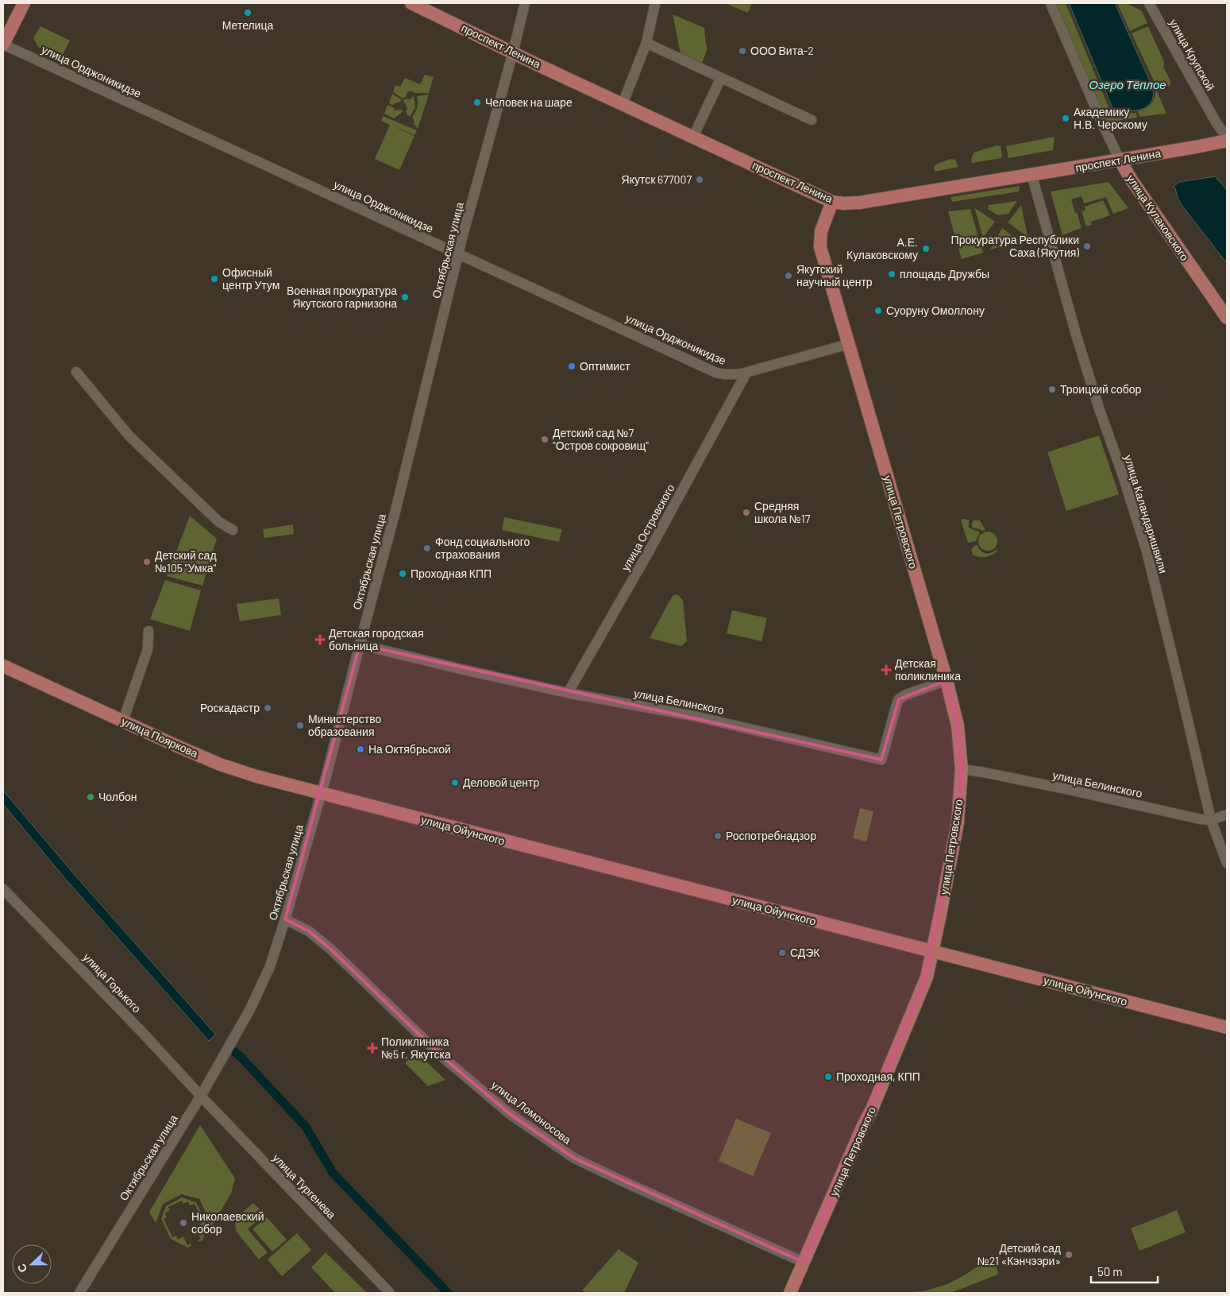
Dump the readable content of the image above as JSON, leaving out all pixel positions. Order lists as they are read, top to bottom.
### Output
{
  "streets": {
    "main road": [
      "проспект Ленина",
      "улица Кулаковского",
      "улица Петровского",
      "улица Пояркова",
      "улица Ойунского"
    ],
    "street": [
      "улица Крупской",
      "улица Орджоникидзе",
      "Октябрьская улица",
      "улица Каландаришвили",
      "улица Островского",
      "улица Белинского",
      "улица Горького",
      "улица Ломоносова",
      "улица Тургенева"
    ]
  },
  "crossings": [
    ["проспект Ленина", "улица Кулаковского"],
    ["проспект Ленина", "Октябрьская улица"],
    ["проспект Ленина", "улица Каландаришвили"],
    ["проспект Ленина", "улица Петровского"],
    ["улица Орджоникидзе", "Октябрьская улица"],
    ["улица Орджоникидзе", "улица Петровского"],
    ["улица Орджоникидзе", "улица Островского"],
    ["Октябрьская улица", "улица Белинского"],
    ["Октябрьская улица", "улица Пояркова"],
    ["Октябрьская улица", "улица Ойунского"],
    ["Октябрьская улица", "улица Горького"],
    ["Октябрьская улица", "улица Ломоносова"],
    ["Октябрьская улица", "улица Тургенева"],
    ["улица Каландаришвили", "улица Белинского"],
    ["улица Петровского", "улица Белинского"],
    ["улица Петровского", "улица Ойунского"],
    ["улица Петровского", "улица Ломоносова"],
    ["улица Островского", "улица Белинского"],
    ["улица Пояркова", "улица Ойунского"],
    ["улица Горького", "улица Тургенева"]
  ],
  "water": ["Озеро Тёплое"],
  "places": {
    "other": [
      "Метелица",
      "ООО Вита-2",
      "Человек на шаре",
      "Академику Н.В. Черскому",
      "Якутск 677007",
      "Прокуратура Республики Саха (Якутия)",
      "А.Е. Кулаковскому",
      "площадь Дружбы",
      "Якутский научный центр",
      "Офисный центр Утум",
      "Военная прокуратура Якутского гарнизона",
      "Суоруну Омоллону",
      "Оптимист",
      "Троицкий собор",
      "Детский сад №7 \"Остров сокровищ\"",
      "Средняя школа №17",
      "Фонд социального страхования",
      "Детский сад №105 \"Умка\"",
      "Проходная КПП",
      "Роскадастр",
      "Министерство образования",
      "На Октябрьской",
      "Деловой центр",
      "Чолбон",
      "Роспотребнадзор",
      "СДЭК",
      "Проходная, КПП",
      "Николаевский собор",
      "Детский сад №21 «Кэнчээри»"
    ],
    "health": ["Детская городская больница", "Детская поликлиника", "Поликлиника №5 г. Якутска"]
  },
  "scale_bar": "50 m",
  "north": "left"
}
